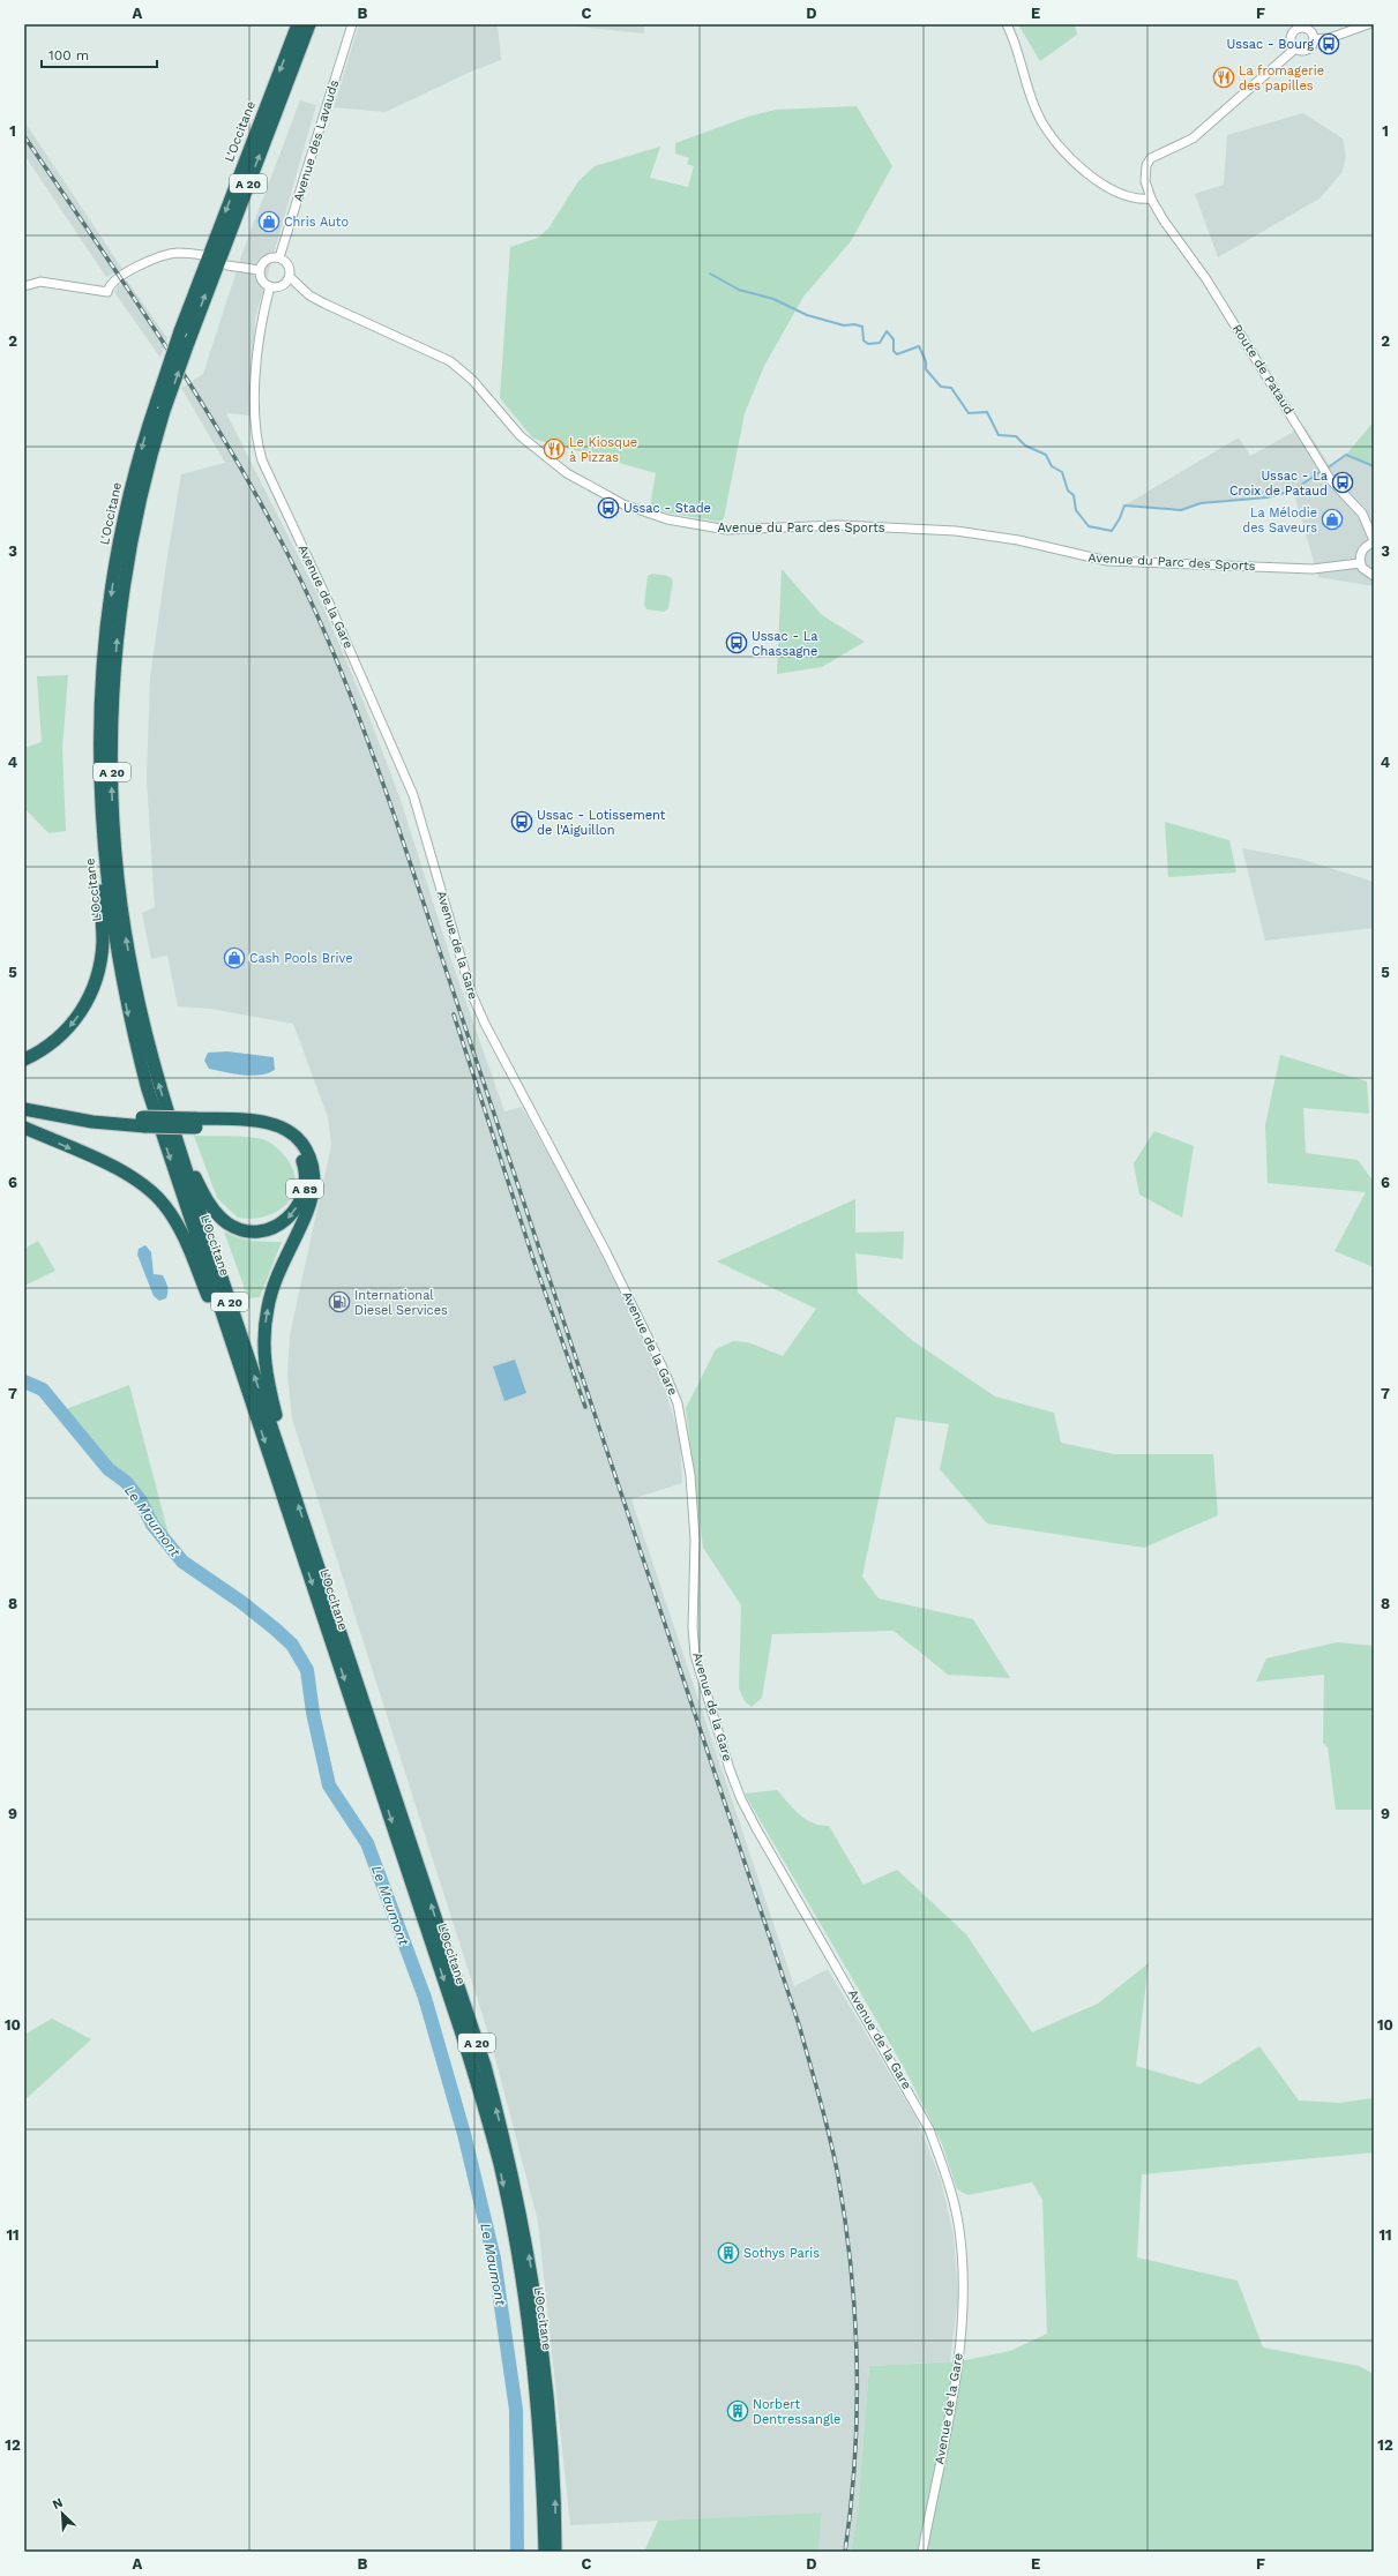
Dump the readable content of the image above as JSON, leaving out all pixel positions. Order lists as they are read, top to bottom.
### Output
{
  "streets": {
    "highway": ["L'Occitane", "A 20", "A 89"],
    "street": [
      "Avenue des Lavauds",
      "Route de Pataud",
      "Avenue du Parc des Sports",
      "Avenue de la Gare"
    ]
  },
  "crossings": [
    ["L'Occitane", "A 89"],
    ["Avenue des Lavauds", "Avenue du Parc des Sports"],
    ["Avenue des Lavauds", "Avenue de la Gare"],
    ["Avenue du Parc des Sports", "Avenue de la Gare"]
  ],
  "water": ["Le Maumont"],
  "places": {
    "bus stop": [
      "Ussac - Bourg",
      "Ussac - La Croix de Pataud",
      "Ussac - Stade",
      "Ussac - La Chassagne",
      "Ussac - Lotissement de l'Aiguillon"
    ],
    "restaurant": ["La fromagerie des papilles", "Le Kiosque à Pizzas"],
    "shop": ["Chris Auto", "La Mélodie des Saveurs", "Cash Pools Brive"],
    "fuel station": ["International Diesel Services"],
    "building": ["Sothys Paris", "Norbert Dentressangle"]
  },
  "scale_bar": "100 m",
  "north": "top left",
  "grid": {
    "columns": [
      "A",
      "B",
      "C",
      "D",
      "E",
      "F"
    ],
    "rows": [
      "1",
      "2",
      "3",
      "4",
      "5",
      "6",
      "7",
      "8",
      "9",
      "10",
      "11",
      "12"
    ]
  }
}
